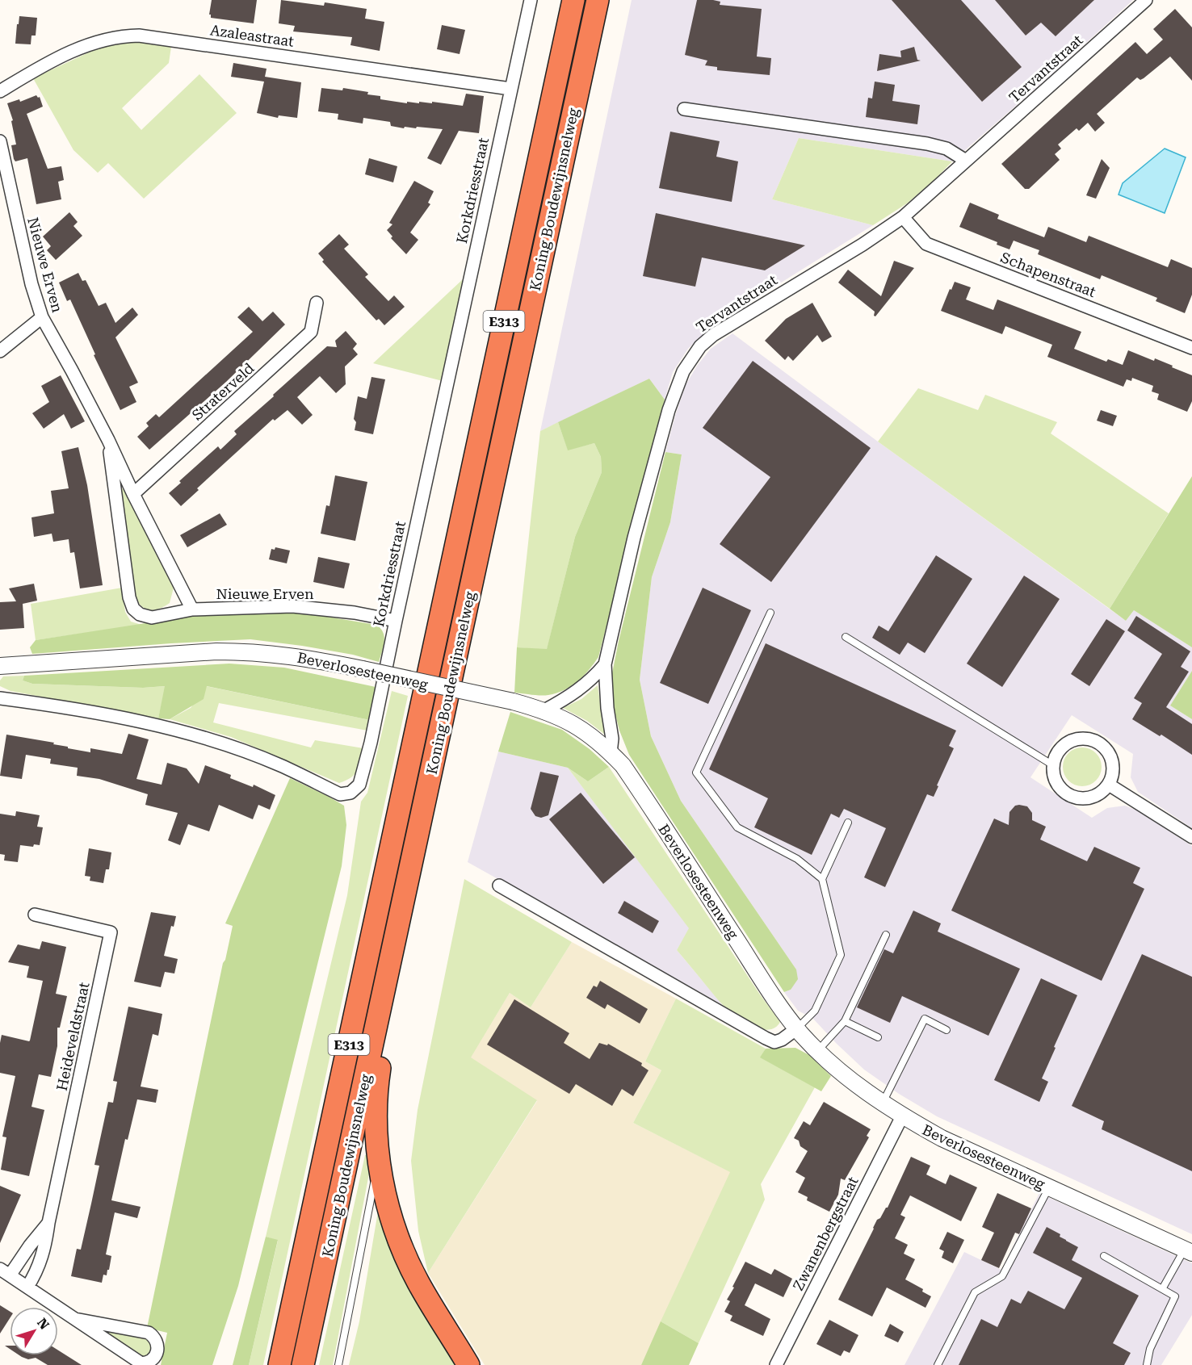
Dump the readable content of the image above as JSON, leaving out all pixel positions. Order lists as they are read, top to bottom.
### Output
{
  "streets": {
    "highway": ["Koning Boudewijnsnelweg", "E313"],
    "street": [
      "Azaleastraat",
      "Tervantstraat",
      "Korkdriesstraat",
      "Nieuwe Erven",
      "Schapenstraat",
      "Straterveld",
      "Beverlosesteenweg",
      "Heideveldstraat",
      "Zwanenbergstraat"
    ]
  },
  "crossings": [
    ["Azaleastraat", "Korkdriesstraat"],
    ["Tervantstraat", "Schapenstraat"],
    ["Tervantstraat", "Beverlosesteenweg"],
    ["Korkdriesstraat", "Nieuwe Erven"],
    ["Nieuwe Erven", "Straterveld"],
    ["Beverlosesteenweg", "Zwanenbergstraat"]
  ],
  "north": "top right"
}
